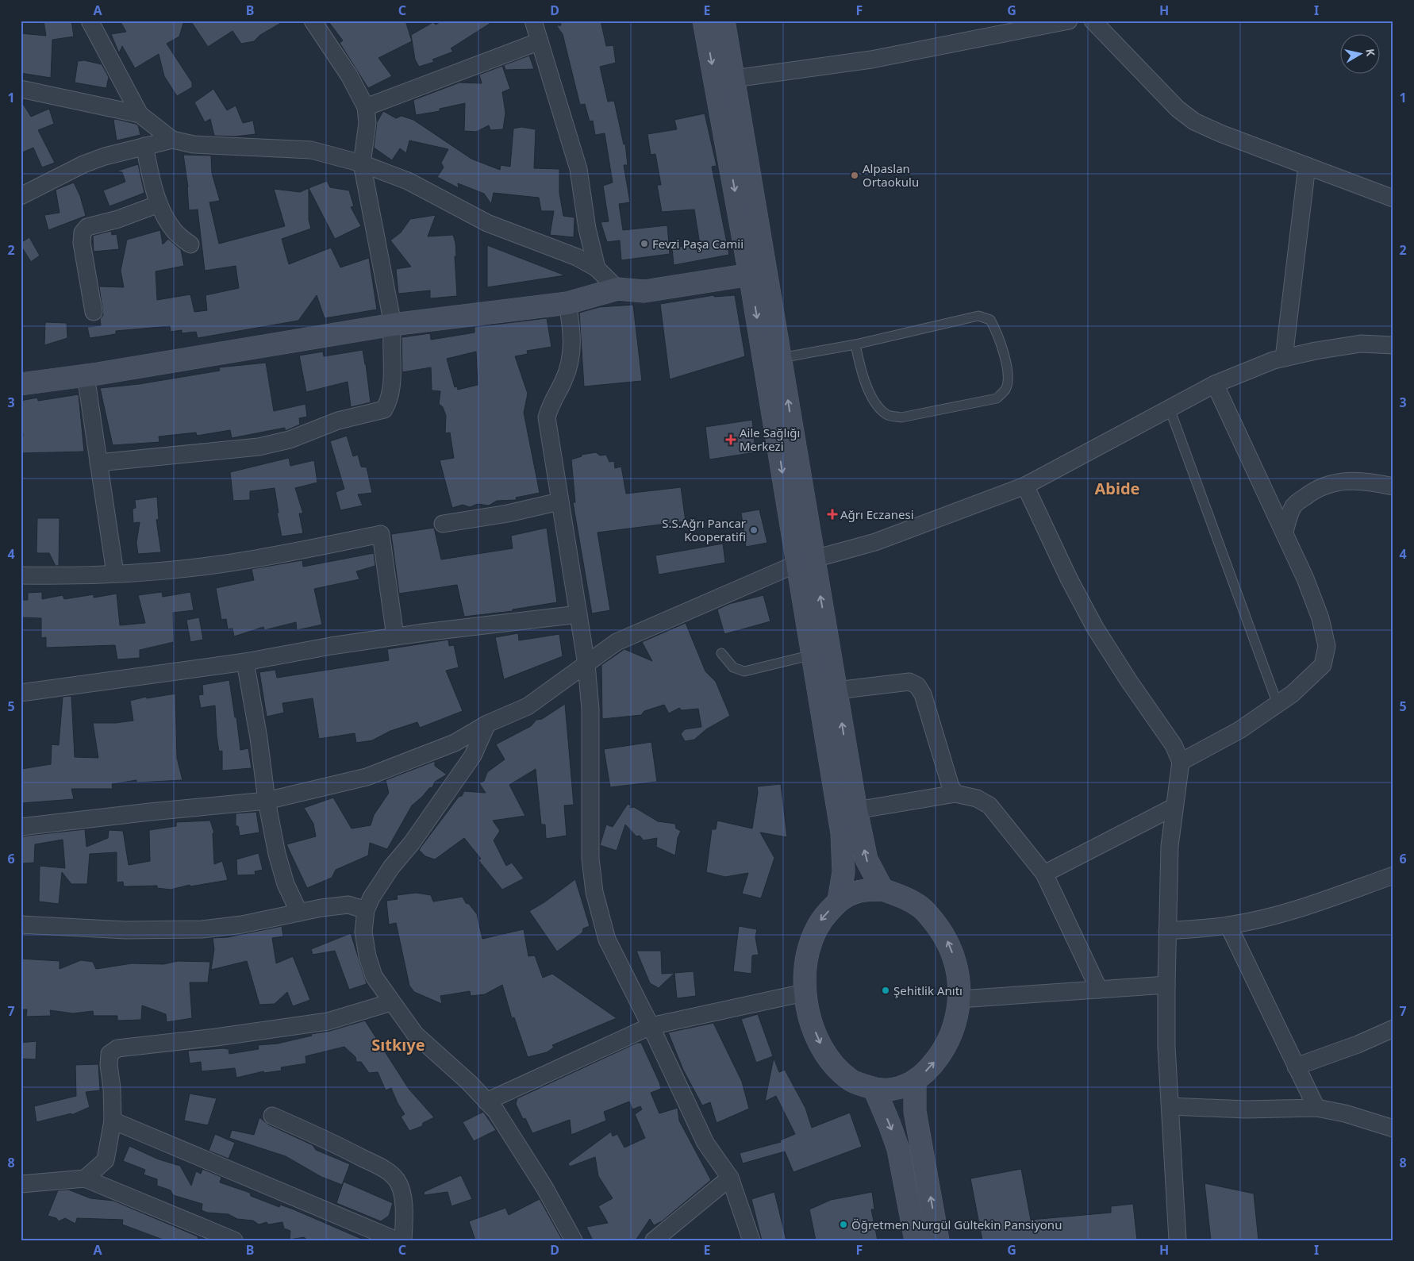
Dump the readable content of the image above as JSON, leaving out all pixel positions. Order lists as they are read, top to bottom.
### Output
{
  "districts": ["Abide", "Sıtkıye"],
  "places": {
    "other": [
      "Alpaslan Ortaokulu",
      "Fevzi Paşa Camii",
      "S.S.Ağrı Pancar Kooperatifi",
      "Şehitlik Anıtı",
      "Öğretmen Nurgül Gültekin Pansiyonu"
    ],
    "health": ["Aile Sağlığı Merkezi", "Ağrı Eczanesi"]
  },
  "north": "right",
  "grid": {
    "columns": [
      "A",
      "B",
      "C",
      "D",
      "E",
      "F",
      "G",
      "H",
      "I"
    ],
    "rows": [
      "1",
      "2",
      "3",
      "4",
      "5",
      "6",
      "7",
      "8"
    ]
  }
}
